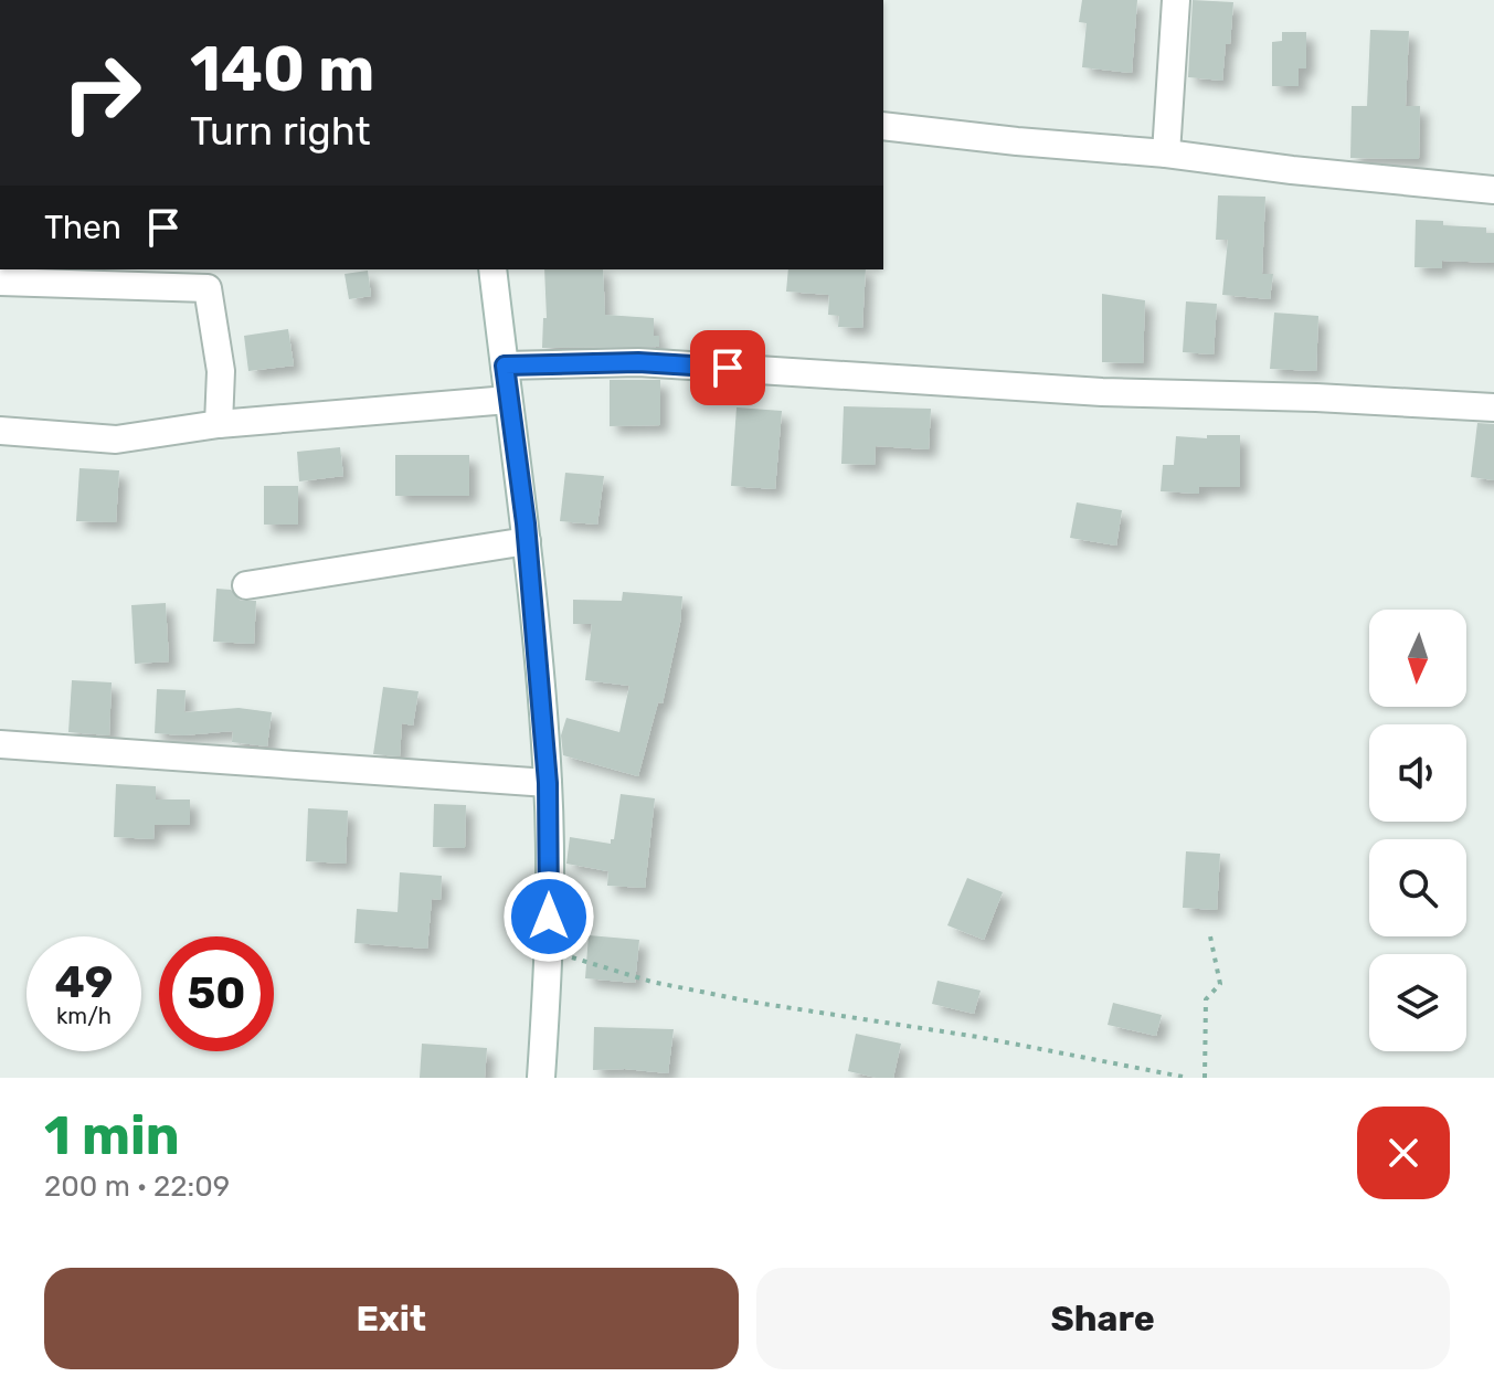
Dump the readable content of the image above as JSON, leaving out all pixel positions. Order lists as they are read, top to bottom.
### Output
{
  "north": "bottom",
  "page": {
    "turn": ["140 m", "Turn right"],
    "then": "Then",
    "speed": "49 km/h",
    "limit": "50",
    "heading": ["1 min", "200 m · 22:09"],
    "buttons": ["Exit", "Share"]
  }
}
